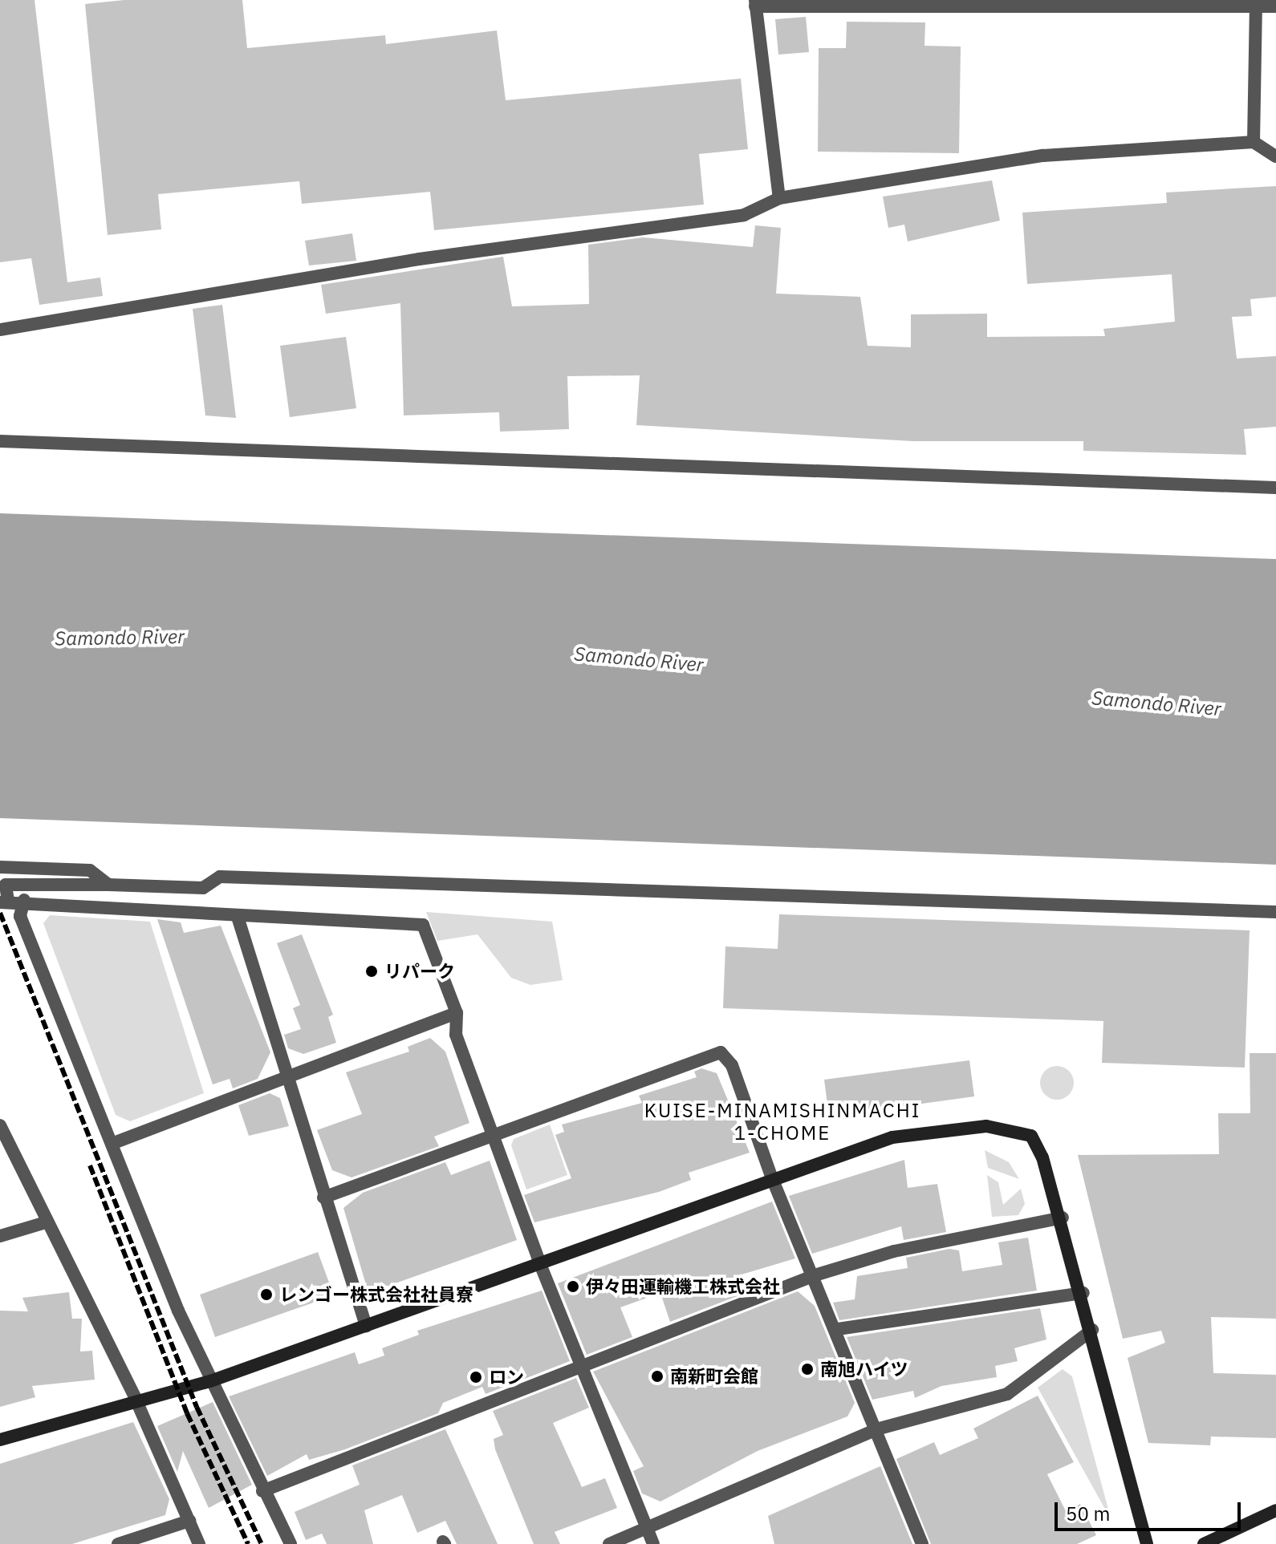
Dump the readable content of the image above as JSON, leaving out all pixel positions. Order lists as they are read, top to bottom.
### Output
{
  "districts": ["KUISE-MINAMISHINMACHI 1-CHOME"],
  "water": ["Samondo River"],
  "places": [
    "リパーク",
    "伊々田運輸機工株式会社",
    "レンゴー株式会社社員寮",
    "南旭ハイツ",
    "南新町会館",
    "ロン"
  ],
  "scale_bar": "50 m"
}
